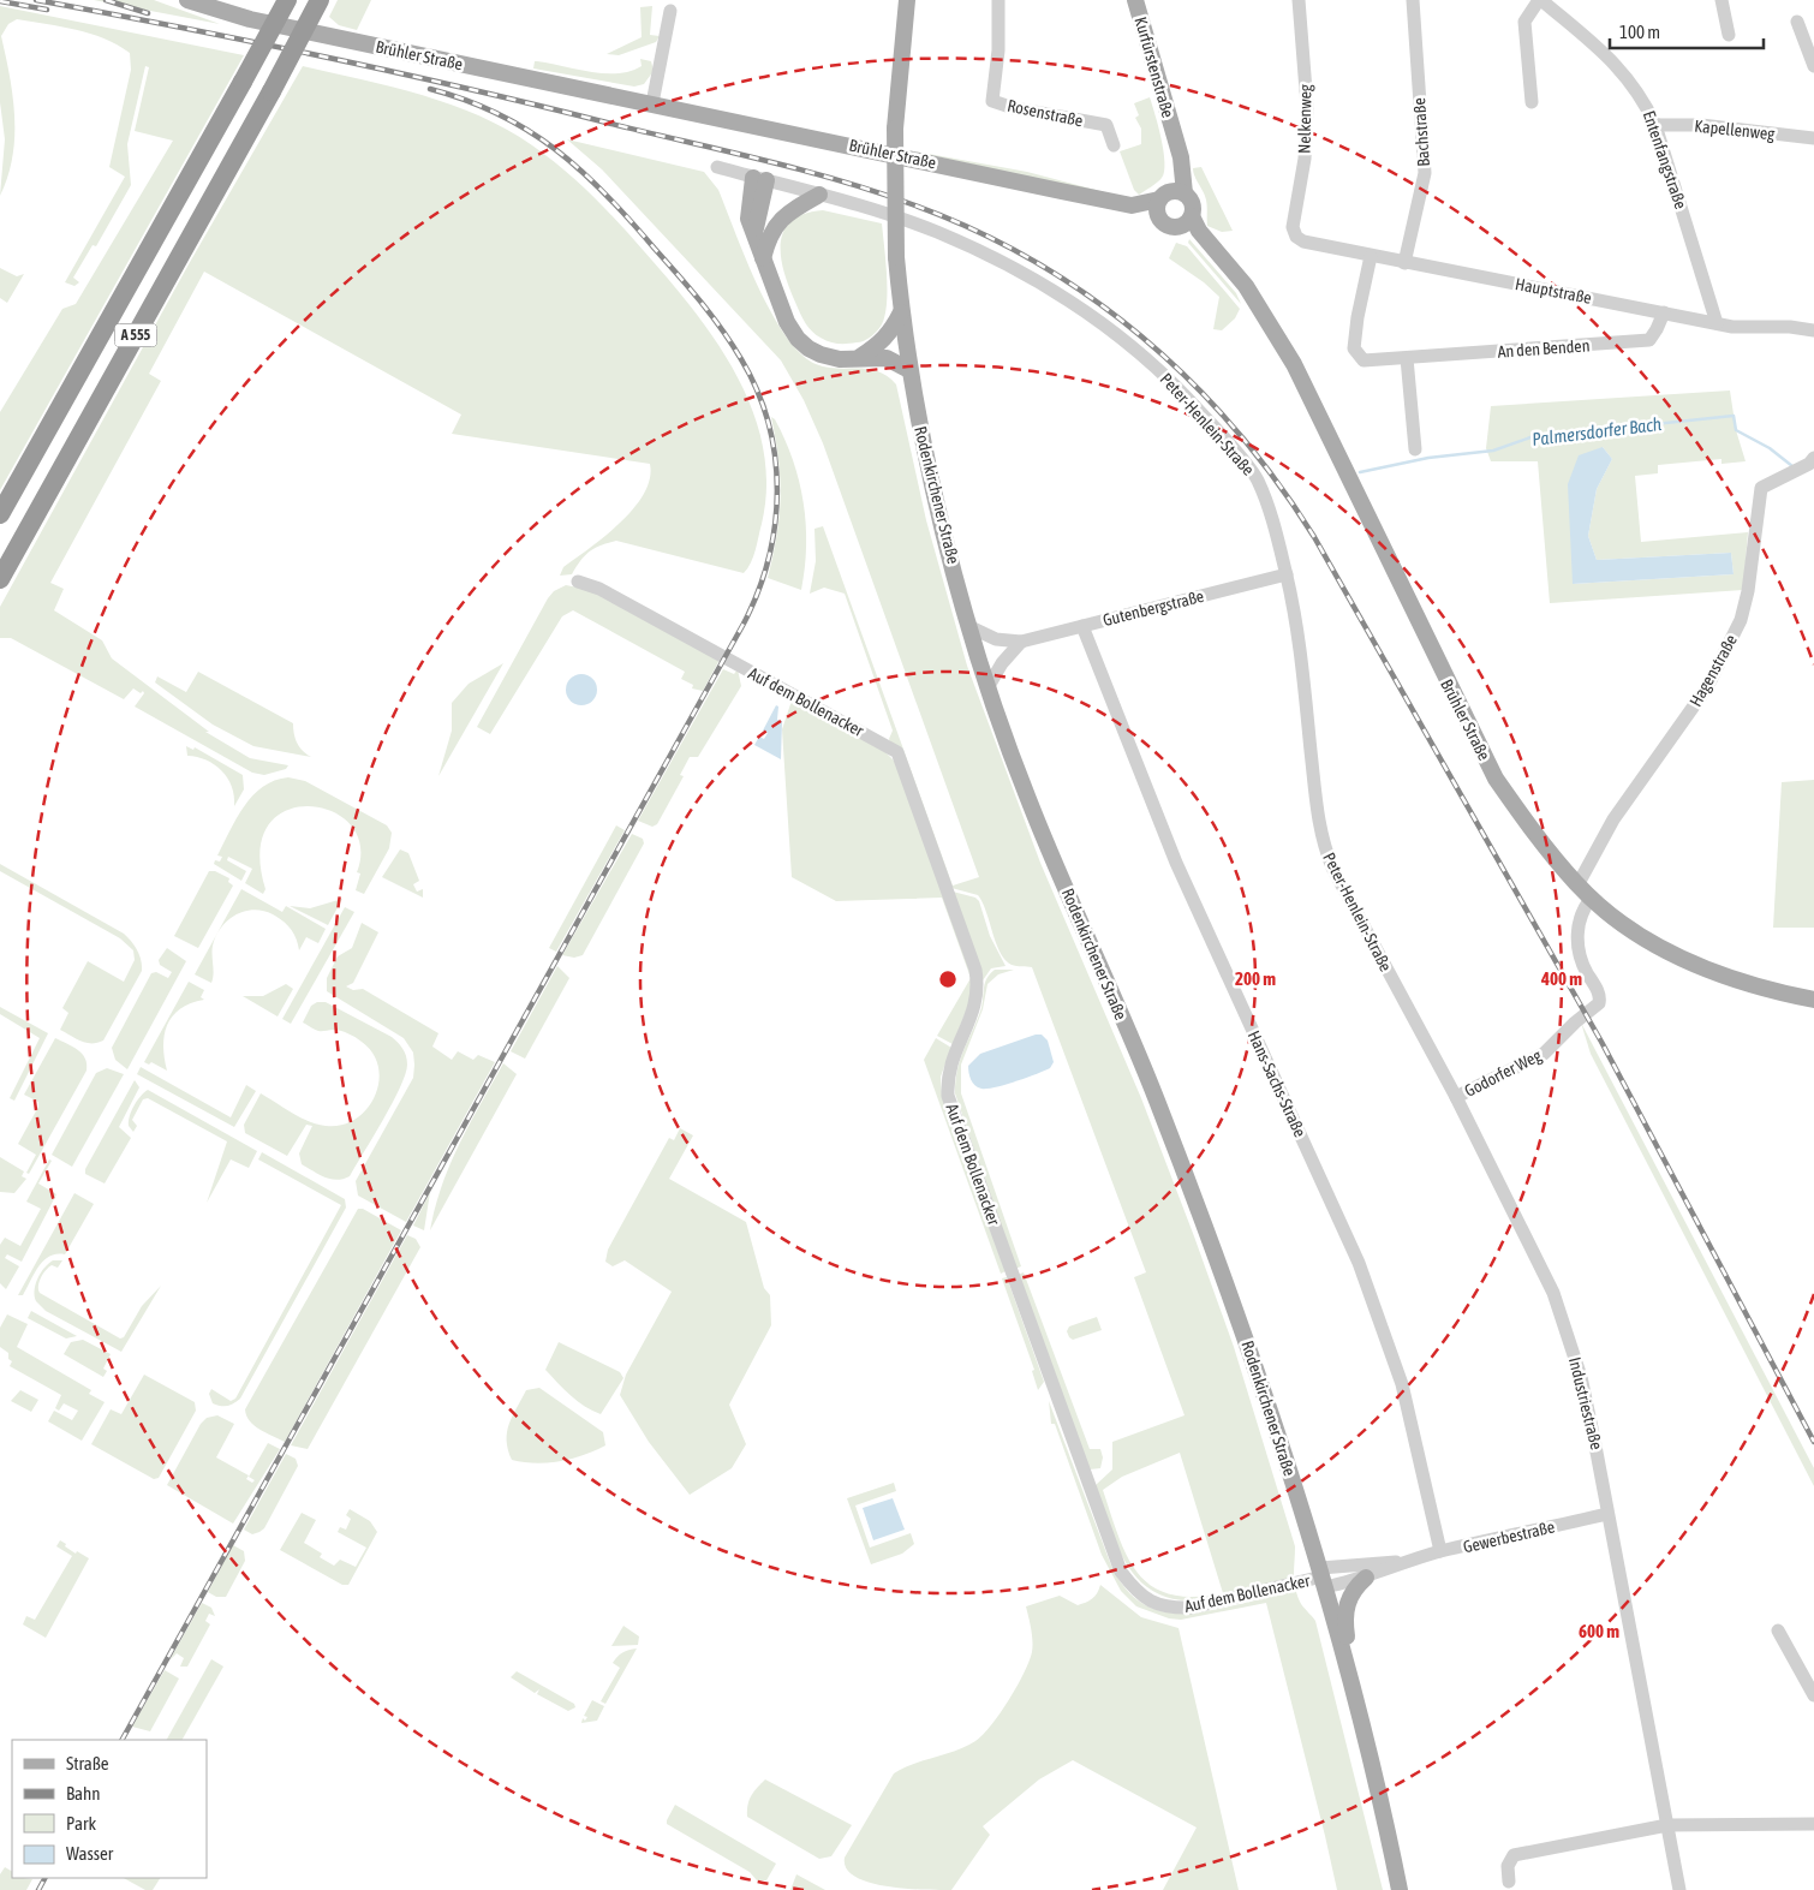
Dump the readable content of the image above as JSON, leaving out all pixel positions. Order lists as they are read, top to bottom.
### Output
{
  "streets": {
    "highway": ["A 555"],
    "main road": ["Brühler Straße", "Kurfürstenstraße", "Rodenkirchener Straße"],
    "street": [
      "Rosenstraße",
      "Nelkenweg",
      "Kapellenweg",
      "Bachstraße",
      "Entenfangstraße",
      "Hauptstraße",
      "An den Benden",
      "Peter-Henlein-Straße",
      "Gutenbergstraße",
      "Hagenstraße",
      "Auf dem Bollenacker",
      "Godorfer Weg",
      "Hans-Sachs-Straße",
      "Industriestraße",
      "Gewerbestraße"
    ]
  },
  "crossings": [
    ["Brühler Straße", "Kurfürstenstraße"],
    ["Brühler Straße", "Hagenstraße"],
    ["Brühler Straße", "Godorfer Weg"],
    ["Nelkenweg", "Hauptstraße"],
    ["Kapellenweg", "Entenfangstraße"],
    ["Bachstraße", "Hauptstraße"],
    ["Entenfangstraße", "Hauptstraße"],
    ["Hauptstraße", "An den Benden"],
    ["Peter-Henlein-Straße", "Gutenbergstraße"],
    ["Peter-Henlein-Straße", "Industriestraße"],
    ["Rodenkirchener Straße", "Auf dem Bollenacker"],
    ["Rodenkirchener Straße", "Gewerbestraße"],
    ["Gutenbergstraße", "Hans-Sachs-Straße"],
    ["Auf dem Bollenacker", "Gewerbestraße"],
    ["Godorfer Weg", "Industriestraße"],
    ["Hans-Sachs-Straße", "Gewerbestraße"],
    ["Industriestraße", "Gewerbestraße"]
  ],
  "water": ["Palmersdorfer Bach"],
  "legend": [
    "Straße",
    "Bahn",
    "Park",
    "Wasser"
  ],
  "scale_bar": "100 m",
  "rings": ["200 m", "400 m", "600 m"]
}
